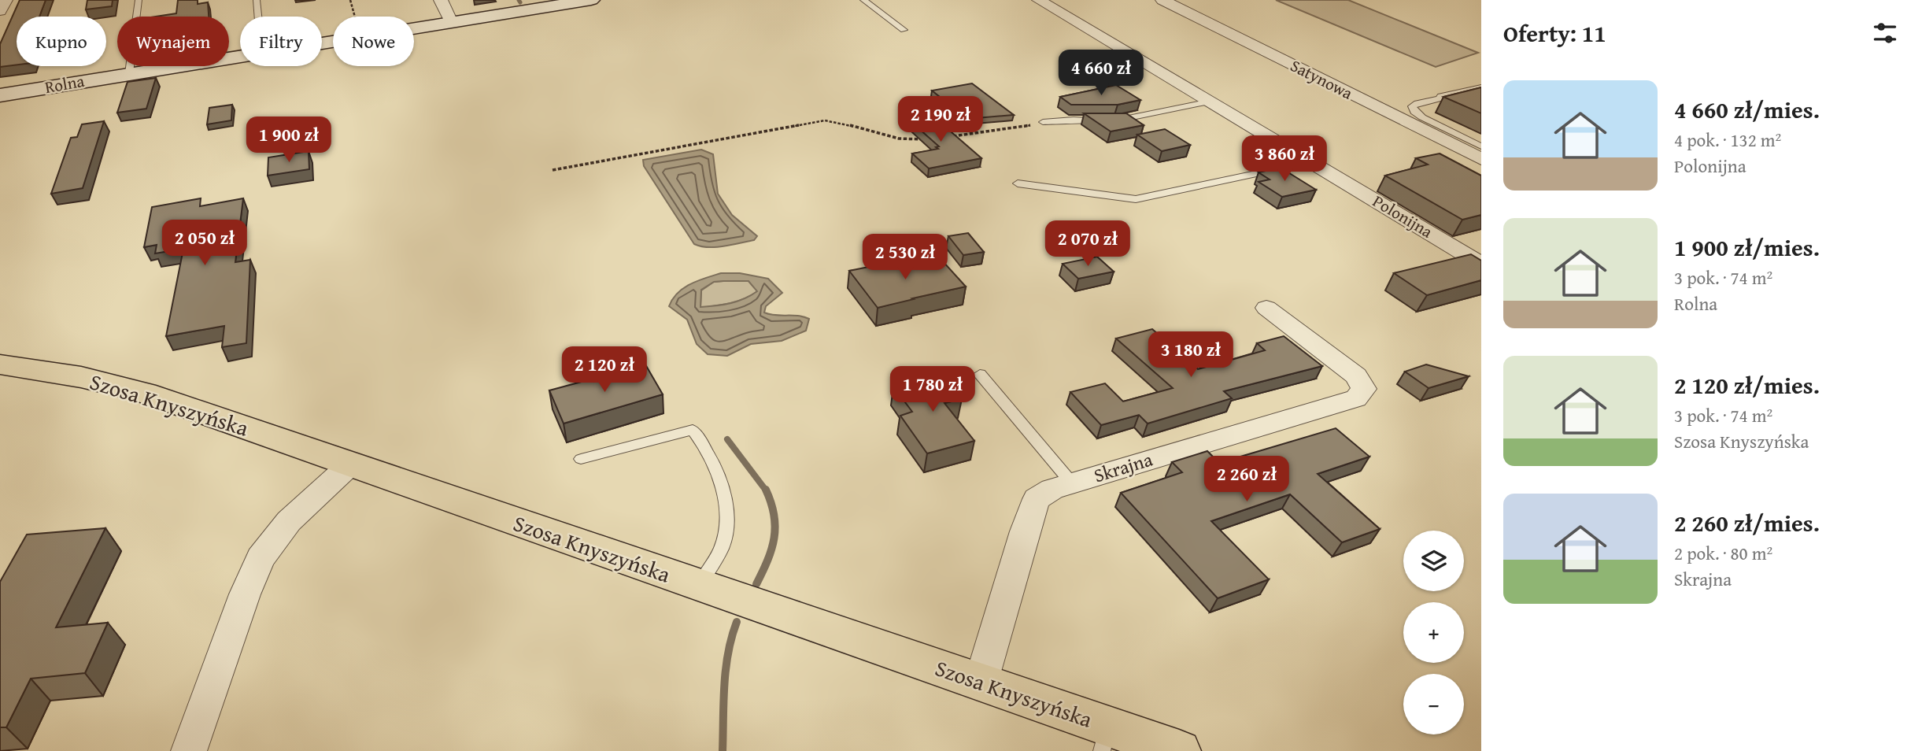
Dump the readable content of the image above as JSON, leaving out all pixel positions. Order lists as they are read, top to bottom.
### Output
{
  "streets": {
    "main road": ["Szosa Knyszyńska"],
    "street": [
      "Satynowa",
      "Rolna",
      "Polonijna",
      "Skrajna"
    ]
  },
  "crossings": [
    ["Szosa Knyszyńska", "Skrajna"]
  ],
  "page": {
    "heading": "Oferty: 11",
    "chip": [
      "Kupno",
      "Wynajem",
      "Filtry",
      "Nowe"
    ],
    "price": [
      "4 660 zł",
      "2 190 zł",
      "1 900 zł",
      "3 860 zł",
      "2 050 zł",
      "2 070 zł",
      "2 530 zł",
      "3 180 zł",
      "2 120 zł",
      "1 780 zł",
      "2 260 zł"
    ],
    "list": [
      {
        "name": "4 660 zł/mies.",
        "note": "4 pok. · 132 m² · Polonijna"
      },
      {
        "name": "1 900 zł/mies.",
        "note": "3 pok. · 74 m² · Rolna"
      },
      {
        "name": "2 120 zł/mies.",
        "note": "3 pok. · 74 m² · Szosa Knyszyńska"
      },
      {
        "name": "2 260 zł/mies.",
        "note": "2 pok. · 80 m² · Skrajna"
      }
    ],
    "map_buttons": ["+", "−"]
  }
}
